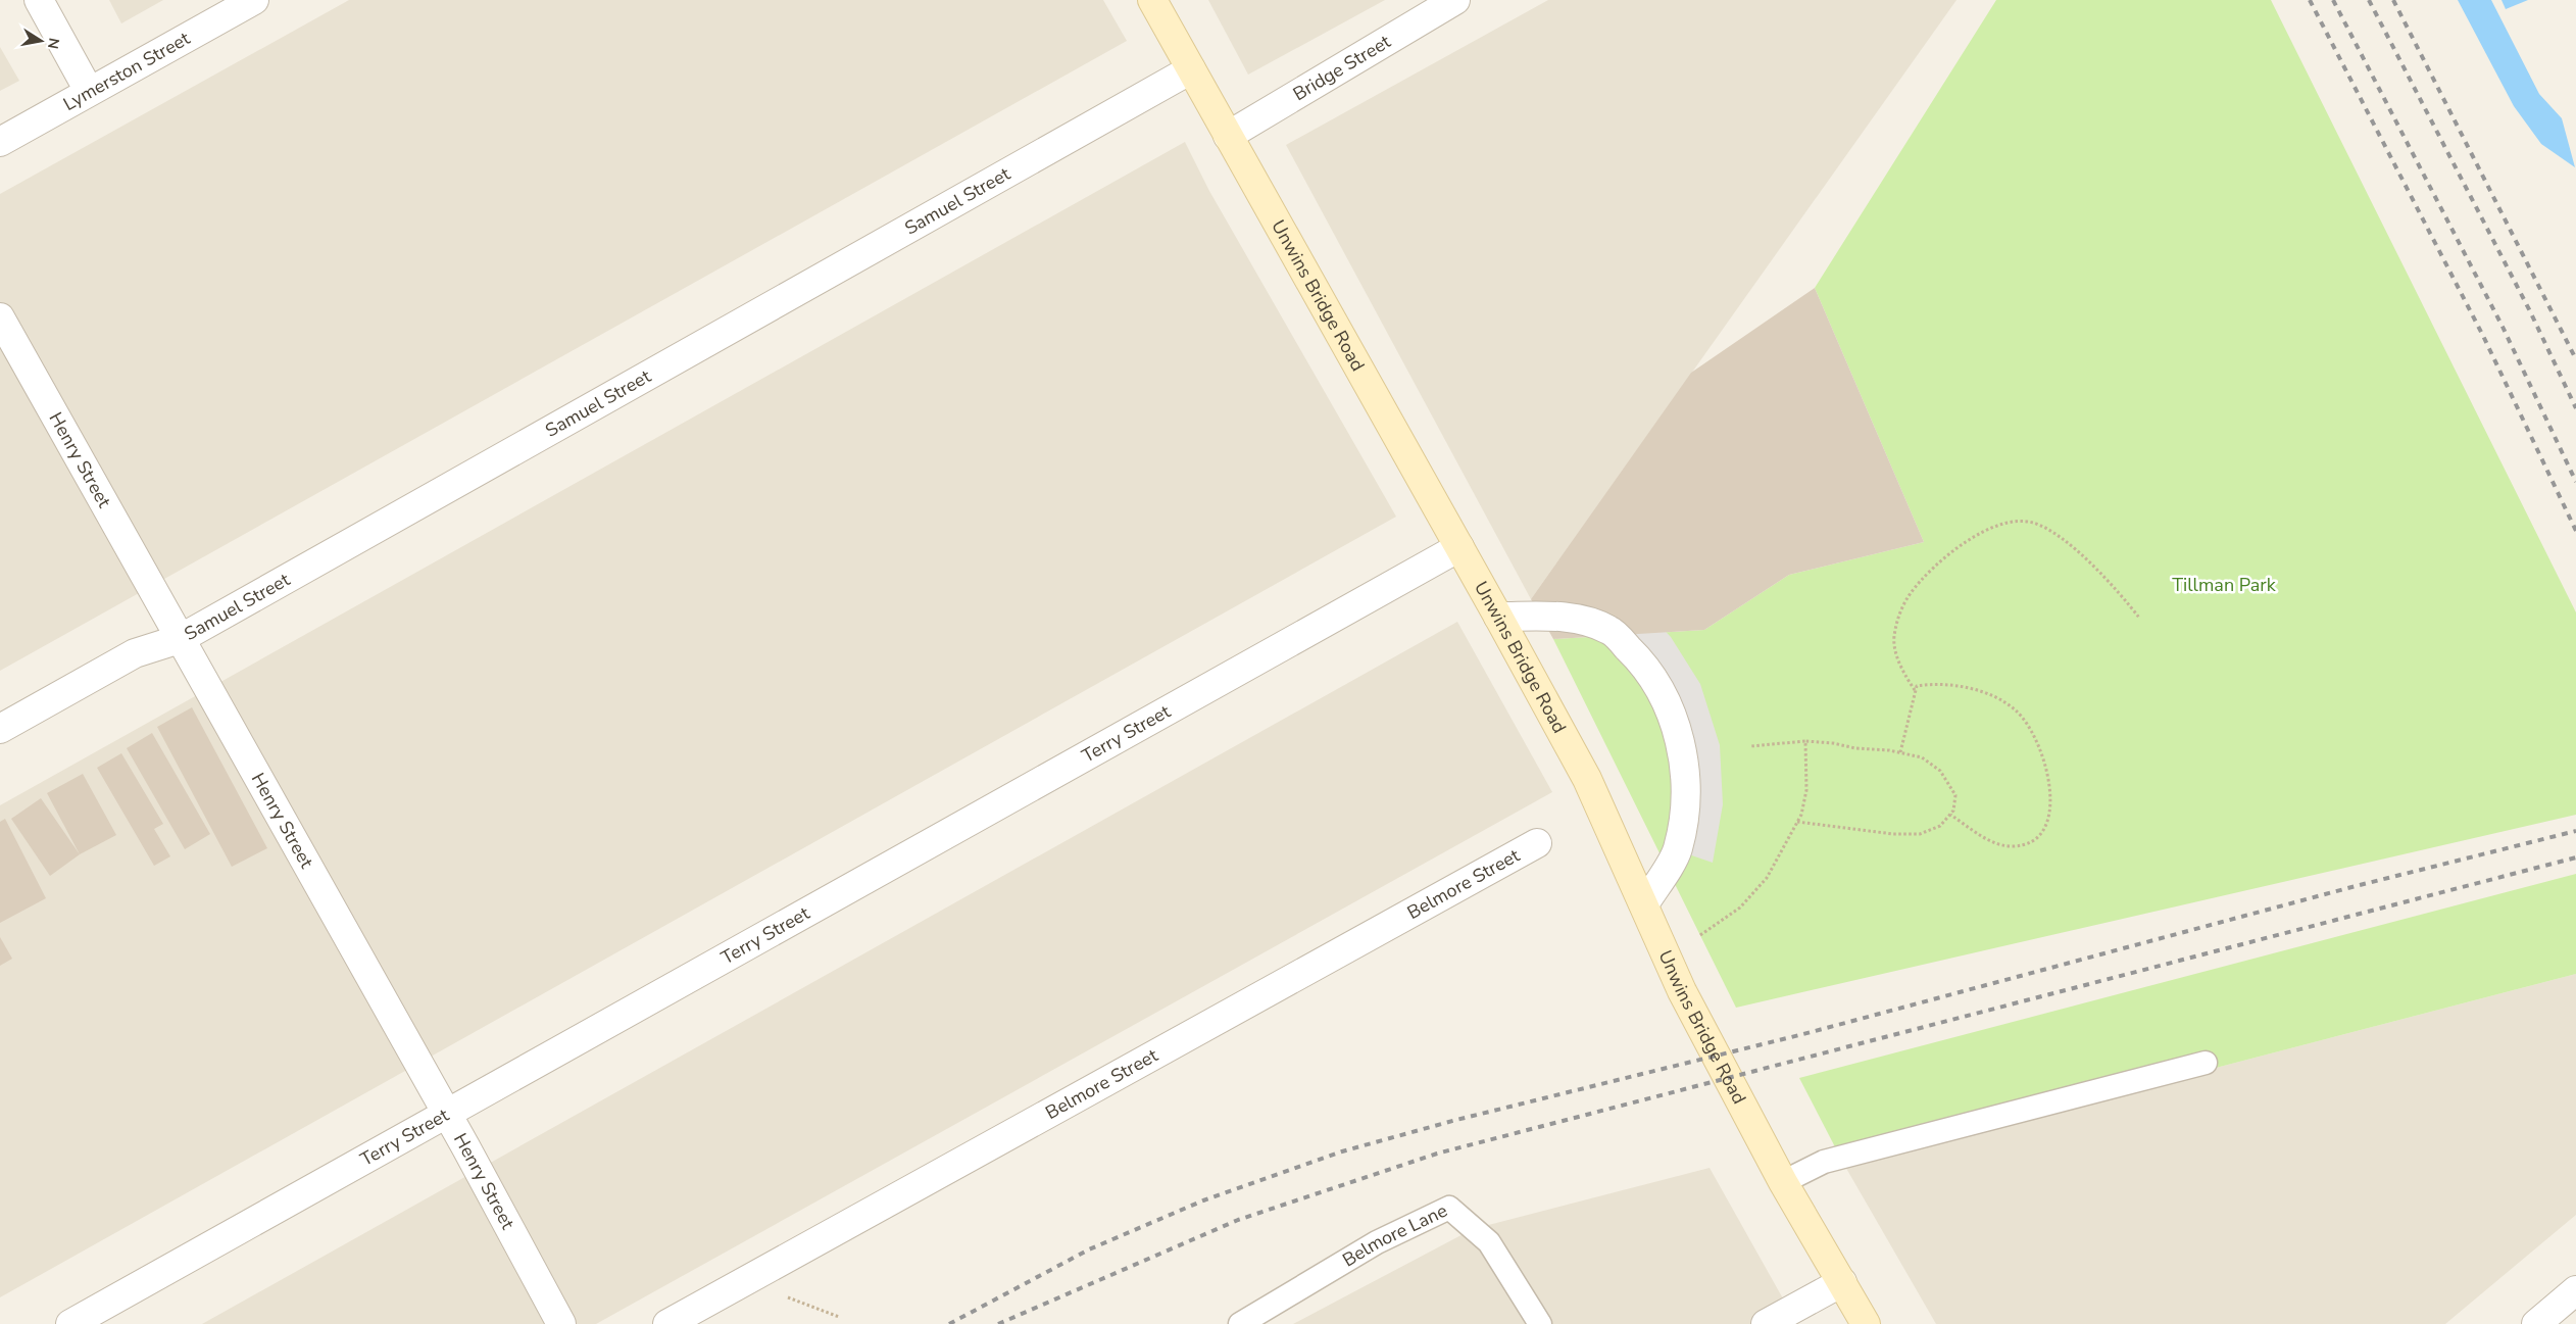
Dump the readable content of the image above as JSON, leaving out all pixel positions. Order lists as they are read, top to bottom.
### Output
{
  "streets": {
    "main road": ["Unwins Bridge Road"],
    "street": [
      "Bridge Street",
      "Lymerston Street",
      "Samuel Street",
      "Henry Street",
      "Terry Street",
      "Belmore Street"
    ],
    "lane": ["Belmore Lane"]
  },
  "crossings": [
    ["Bridge Street", "Unwins Bridge Road"],
    ["Samuel Street", "Unwins Bridge Road"],
    ["Samuel Street", "Henry Street"],
    ["Unwins Bridge Road", "Terry Street"],
    ["Henry Street", "Terry Street"]
  ],
  "parks": ["Tillman Park"],
  "north": "right"
}
